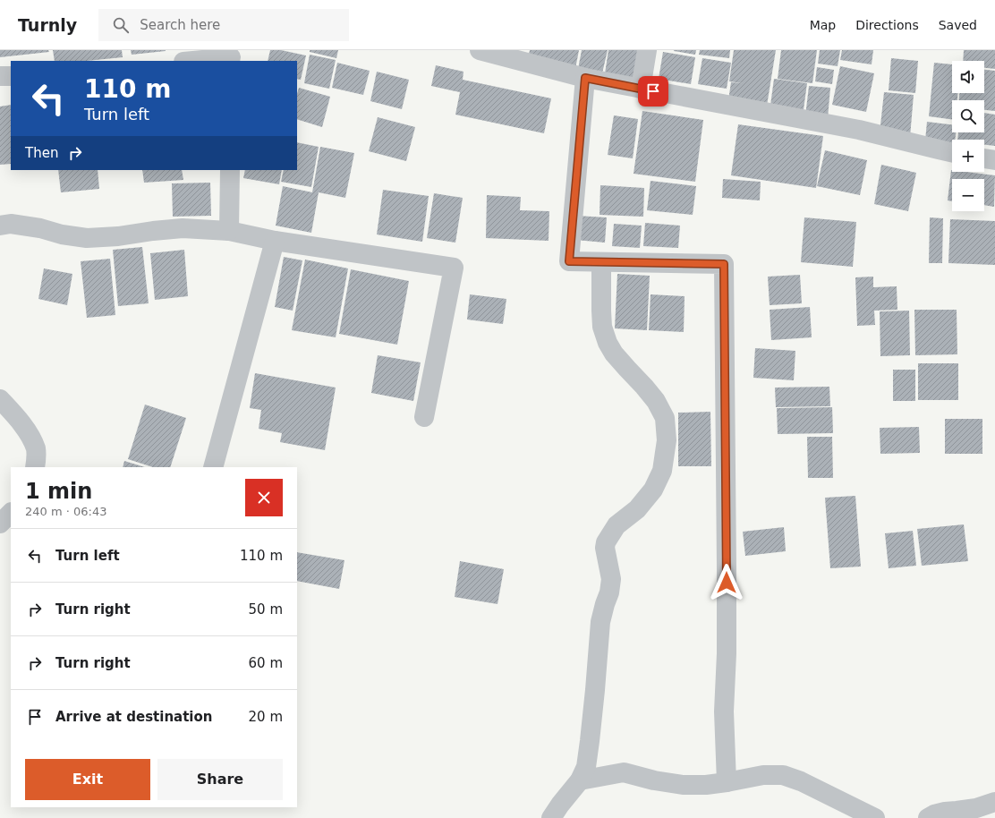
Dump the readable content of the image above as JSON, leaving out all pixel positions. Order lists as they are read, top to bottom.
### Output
{
  "page": {
    "header": "Turnly",
    "search": "Search here",
    "nav": ["Map", "Directions", "Saved"],
    "map_buttons": ["+", "−"],
    "turn": ["110 m", "Turn left"],
    "then": "Then",
    "heading": ["1 min", "240 m · 06:43"],
    "list": [
      {
        "name": "Turn left",
        "value": "110 m"
      },
      {
        "name": "Turn right",
        "value": "50 m"
      },
      {
        "name": "Turn right",
        "value": "60 m"
      },
      {
        "name": "Arrive at destination",
        "value": "20 m"
      }
    ],
    "buttons": ["Exit", "Share"]
  }
}
